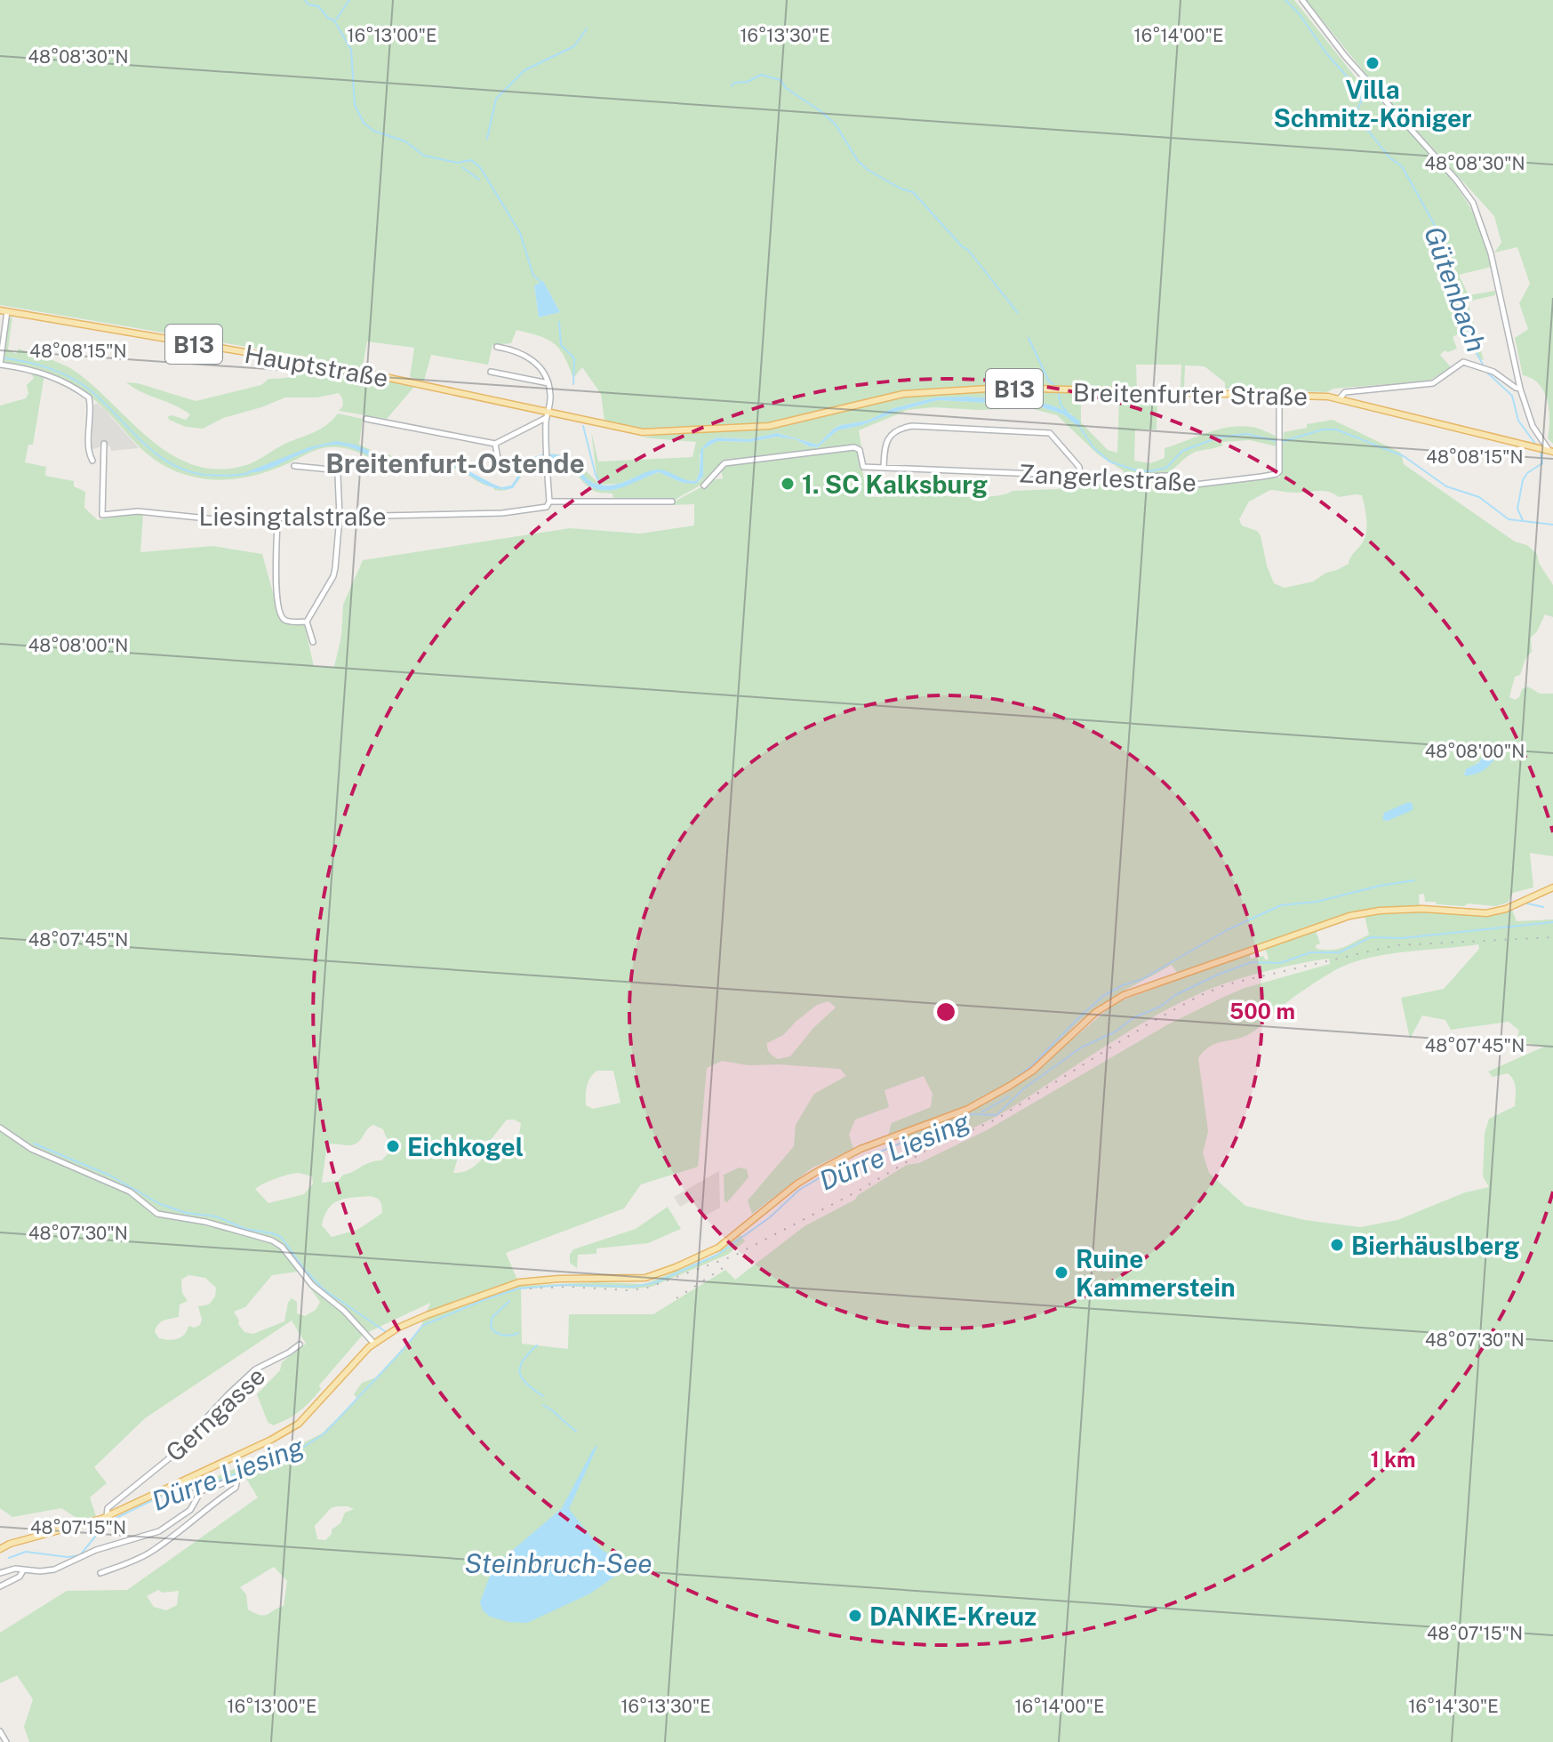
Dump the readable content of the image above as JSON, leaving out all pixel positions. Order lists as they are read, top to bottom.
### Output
{
  "streets": {
    "main road": ["B13", "Hauptstraße", "Breitenfurter Straße"],
    "street": ["Zangerlestraße", "Liesingtalstraße", "Gerngasse"]
  },
  "crossings": [
    ["Hauptstraße", "Breitenfurter Straße"],
    ["Breitenfurter Straße", "Zangerlestraße"]
  ],
  "districts": ["Breitenfurt-Ostende"],
  "water": ["Gütenbach", "Dürre Liesing", "Steinbruch-See"],
  "places": [
    "Villa Schmitz-Königer",
    "1. SC Kalksburg",
    "Eichkogel",
    "Bierhäuslberg",
    "Ruine Kammerstein",
    "DANKE-Kreuz"
  ],
  "coordinates": [
    "16°13'00\"E",
    "16°13'30\"E",
    "16°14'00\"E",
    "48°08'30\"N",
    "48°08'15\"N",
    "48°08'00\"N",
    "48°07'45\"N",
    "48°07'30\"N",
    "48°07'15\"N",
    "16°14'30\"E"
  ],
  "rings": ["500 m", "1 km"]
}
